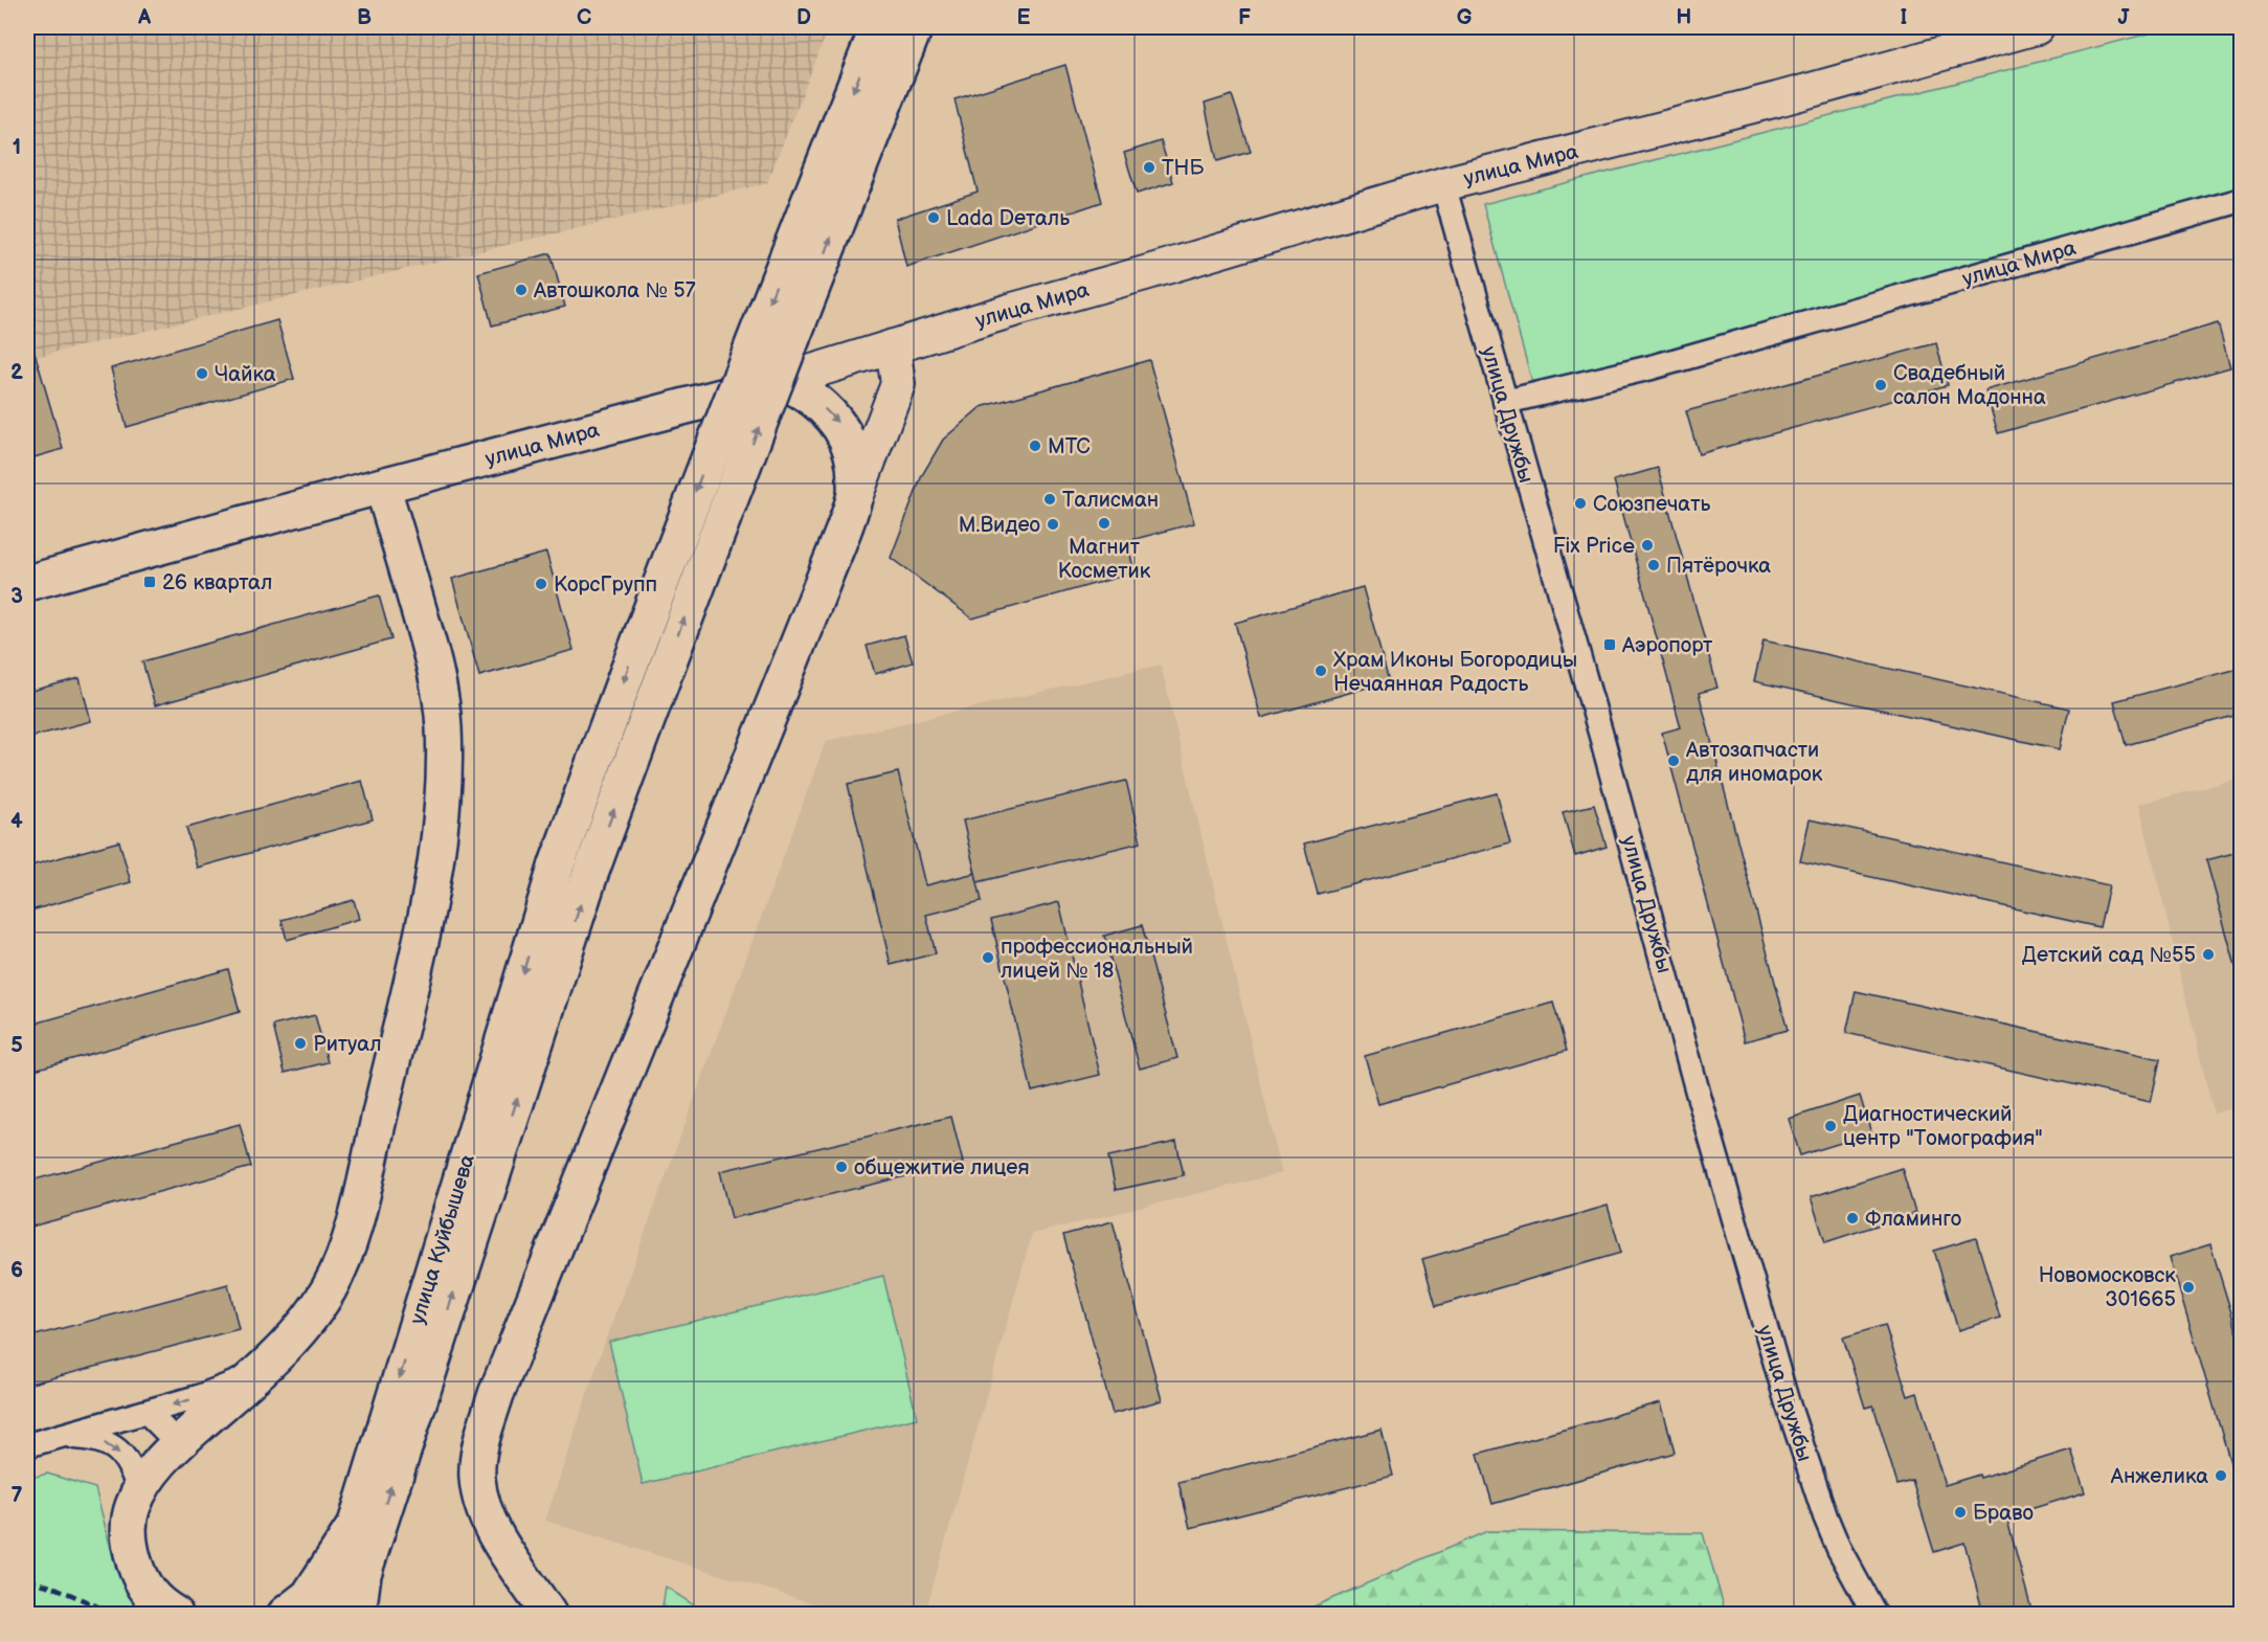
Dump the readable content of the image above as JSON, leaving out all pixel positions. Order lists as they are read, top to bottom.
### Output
{
  "streets": {
    "main road": ["улица Мира", "улица Куйбышева"],
    "street": ["улица Дружбы"]
  },
  "crossings": [
    ["улица Мира", "улица Дружбы"]
  ],
  "places": {
    "other": [
      "ТНБ",
      "Lada Dеталь",
      "Автошкола № 57",
      "Чайка",
      "Свадебный салон Мадонна",
      "МТС",
      "Талисман",
      "Союзпечать",
      "Магнит Косметик",
      "М.Видео",
      "Fix Price",
      "Пятёрочка",
      "КорсГрупп",
      "Храм Иконы Богородицы Нечаянная Радость",
      "Автозапчасти для иномарок",
      "Детский сад №55",
      "профессиональный лицей № 18",
      "Ритуал",
      "Диагностический центр \"Томография\"",
      "общежитие лицея",
      "Фламинго",
      "Новомосковск 301665",
      "Анжелика",
      "Браво"
    ],
    "transit": ["26 квартал", "Аэропорт"]
  },
  "grid": {
    "columns": [
      "A",
      "B",
      "C",
      "D",
      "E",
      "F",
      "G",
      "H",
      "I",
      "J"
    ],
    "rows": [
      "1",
      "2",
      "3",
      "4",
      "5",
      "6",
      "7"
    ]
  }
}
